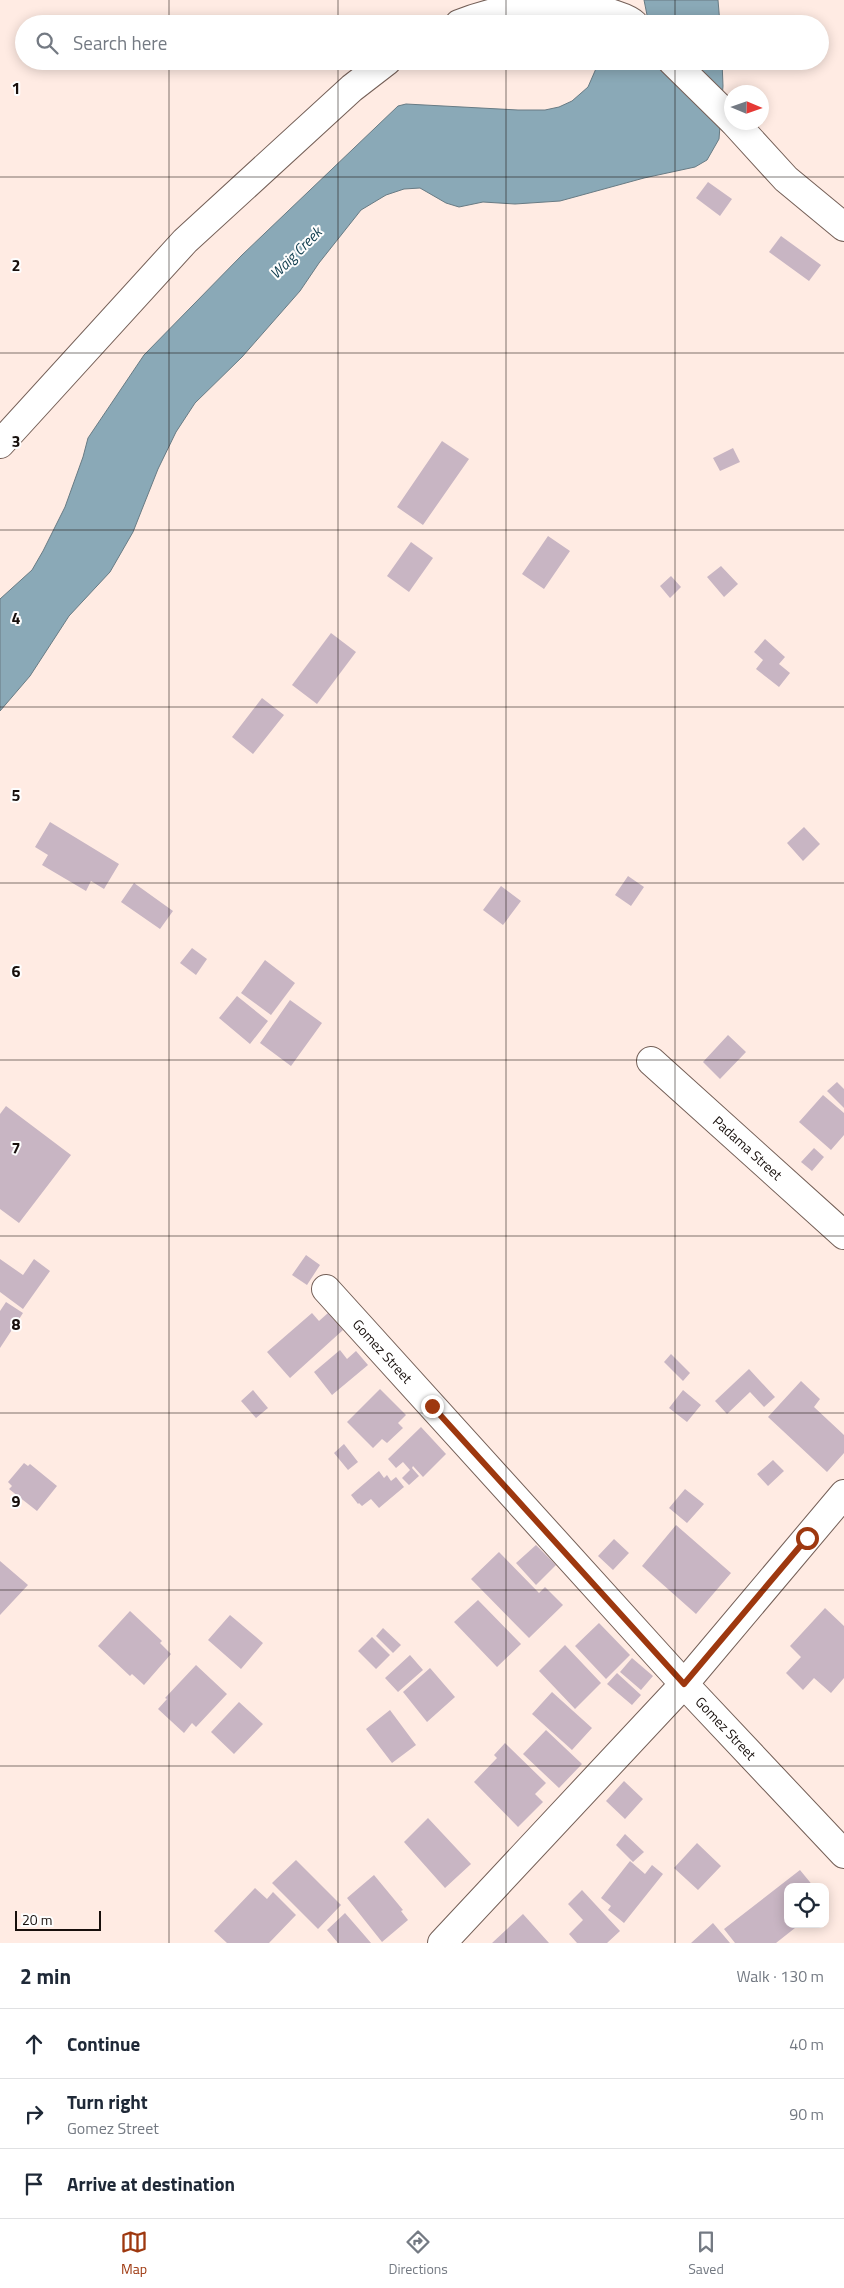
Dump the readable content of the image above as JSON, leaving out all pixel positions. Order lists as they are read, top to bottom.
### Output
{
  "streets": {
    "street": ["Padama Street", "Gomez Street"]
  },
  "water": ["Waig Creek"],
  "scale_bar": "20 m",
  "north": "right",
  "page": {
    "search": "Search here",
    "scale": "20 m",
    "heading": ["2 min", "Walk · 130 m"],
    "list": [
      ["Continue", "40 m"],
      ["Turn right", "Gomez Street", "90 m"],
      "Arrive at destination"
    ],
    "nav": ["Map", "Directions", "Saved"]
  },
  "grid": {
    "rows": [
      "1",
      "2",
      "3",
      "4",
      "5",
      "6",
      "7",
      "8",
      "9"
    ]
  }
}
